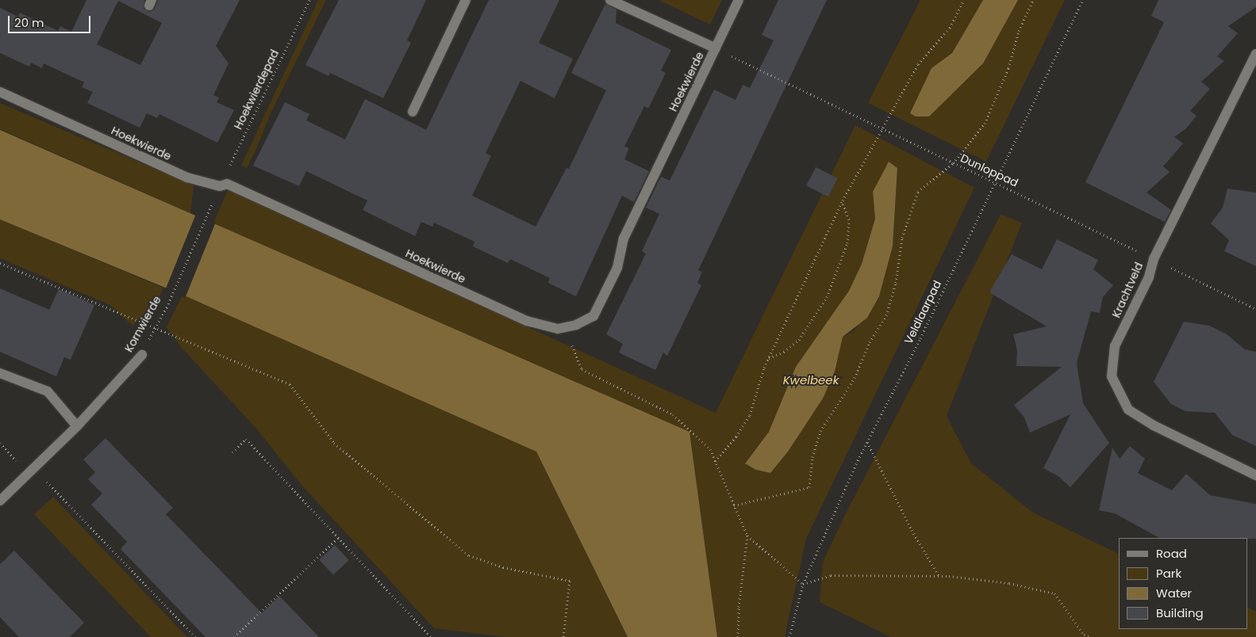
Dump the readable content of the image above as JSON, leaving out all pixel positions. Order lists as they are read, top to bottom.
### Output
{
  "streets": {
    "street": ["Hoekwierde", "Krachtveld", "Kornwierde"],
    "path": ["Hoekwierdepad", "Dunloppad", "Veldlaarpad"]
  },
  "crossings": [
    ["Hoekwierde", "Hoekwierdepad"],
    ["Hoekwierde", "Dunloppad"],
    ["Dunloppad", "Krachtveld"],
    ["Dunloppad", "Veldlaarpad"]
  ],
  "water": ["Kwelbeek"],
  "legend": [
    "Road",
    "Park",
    "Water",
    "Building"
  ],
  "scale_bar": "20 m"
}
